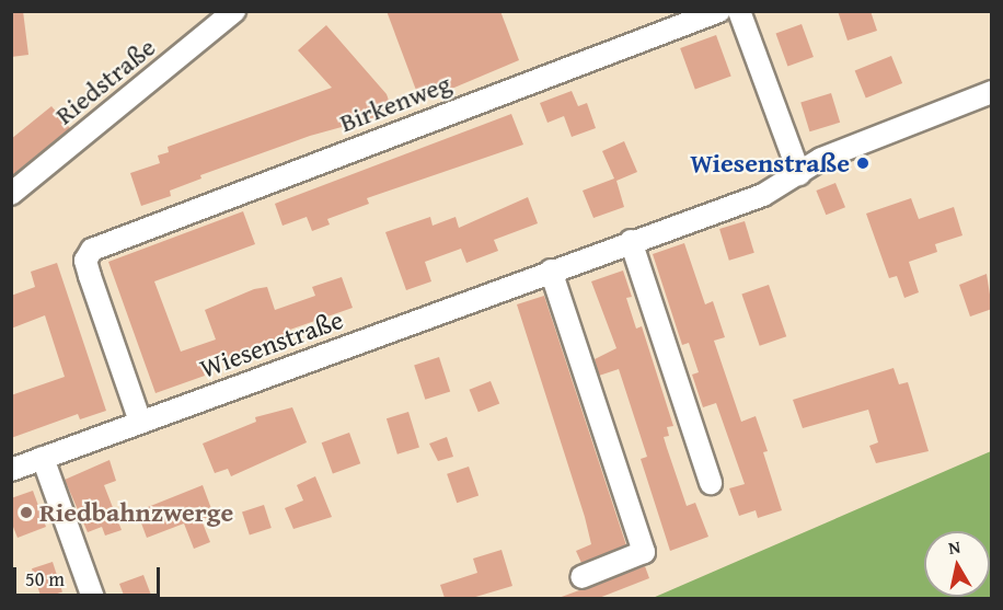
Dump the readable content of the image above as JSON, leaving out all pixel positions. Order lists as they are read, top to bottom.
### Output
{
  "streets": {
    "street": ["Riedstraße", "Birkenweg", "Wiesenstraße"]
  },
  "crossings": [
    ["Birkenweg", "Wiesenstraße"]
  ],
  "places": ["Wiesenstraße", "Riedbahnzwerge"],
  "scale_bar": "50 m",
  "north": "top"
}
